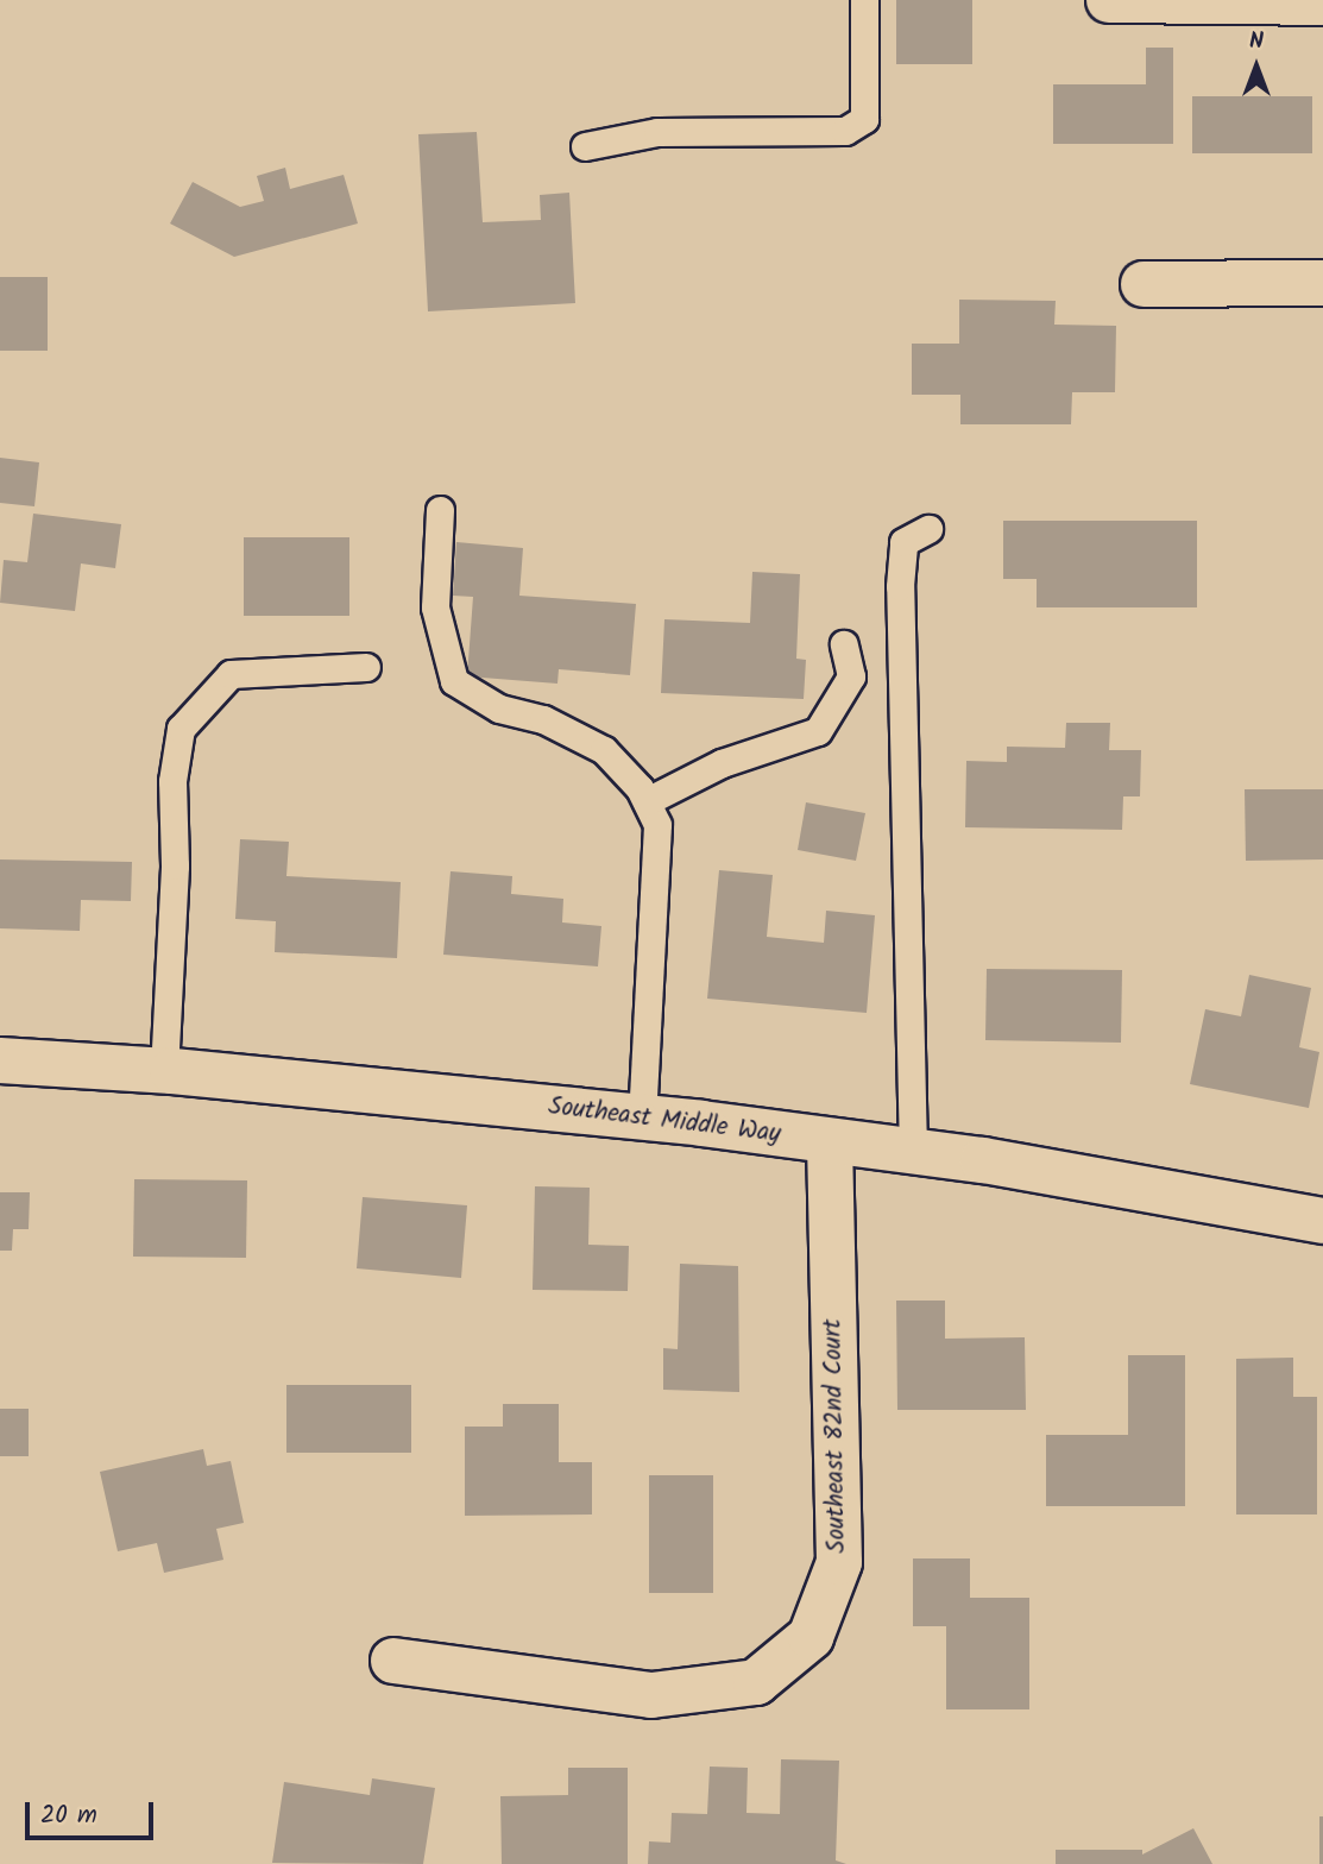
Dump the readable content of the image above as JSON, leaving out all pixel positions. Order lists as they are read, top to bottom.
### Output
{
  "streets": {
    "street": ["Southeast Middle Way", "Southeast 82nd Court"]
  },
  "crossings": [
    ["Southeast Middle Way", "Southeast 82nd Court"]
  ],
  "scale_bar": "20 m",
  "north": "top"
}
